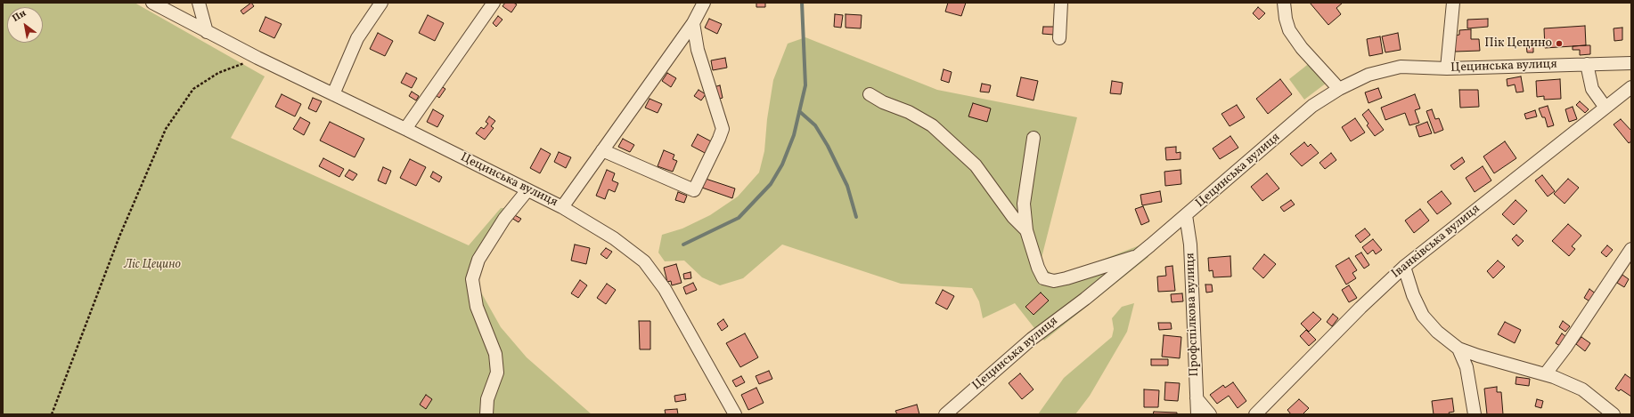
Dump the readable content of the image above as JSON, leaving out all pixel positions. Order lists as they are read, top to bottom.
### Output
{
  "streets": {
    "street": ["Цецинська вулиця", "Іванківська вулиця", "Профспілкова вулиця"]
  },
  "crossings": [
    ["Цецинська вулиця", "Профспілкова вулиця"]
  ],
  "parks": ["Ліс Цецино"],
  "places": ["Пік Цецино"],
  "north": "top left"
}
